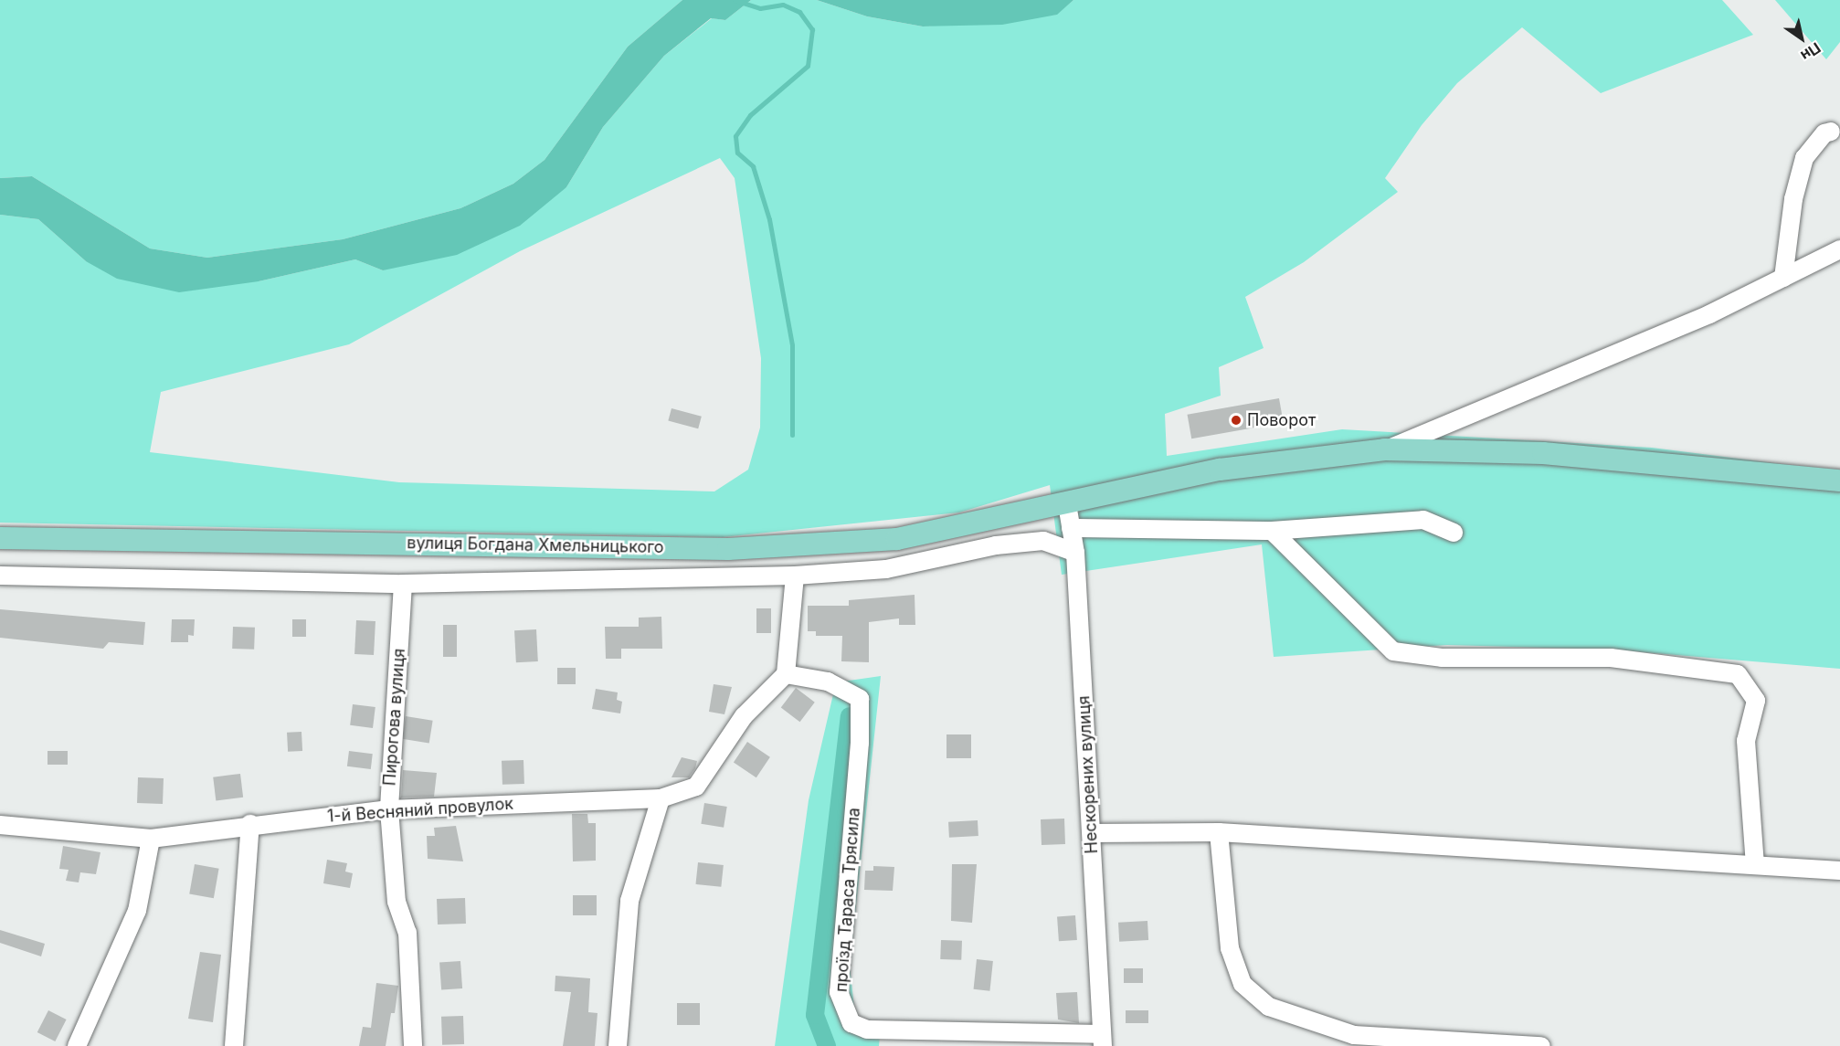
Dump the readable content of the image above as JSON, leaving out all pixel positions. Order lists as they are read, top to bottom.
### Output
{
  "streets": {
    "main road": ["вулиця Богдана Хмельницького"],
    "street": [
      "Пирогова вулиця",
      "Нескорених вулиця",
      "1-й Весняний провулок",
      "проїзд Тараса Трясила"
    ]
  },
  "crossings": [
    ["вулиця Богдана Хмельницького", "Нескорених вулиця"],
    ["Пирогова вулиця", "1-й Весняний провулок"],
    ["Нескорених вулиця", "проїзд Тараса Трясила"],
    ["1-й Весняний провулок", "проїзд Тараса Трясила"]
  ],
  "places": ["Поворот"],
  "north": "bottom right"
}
